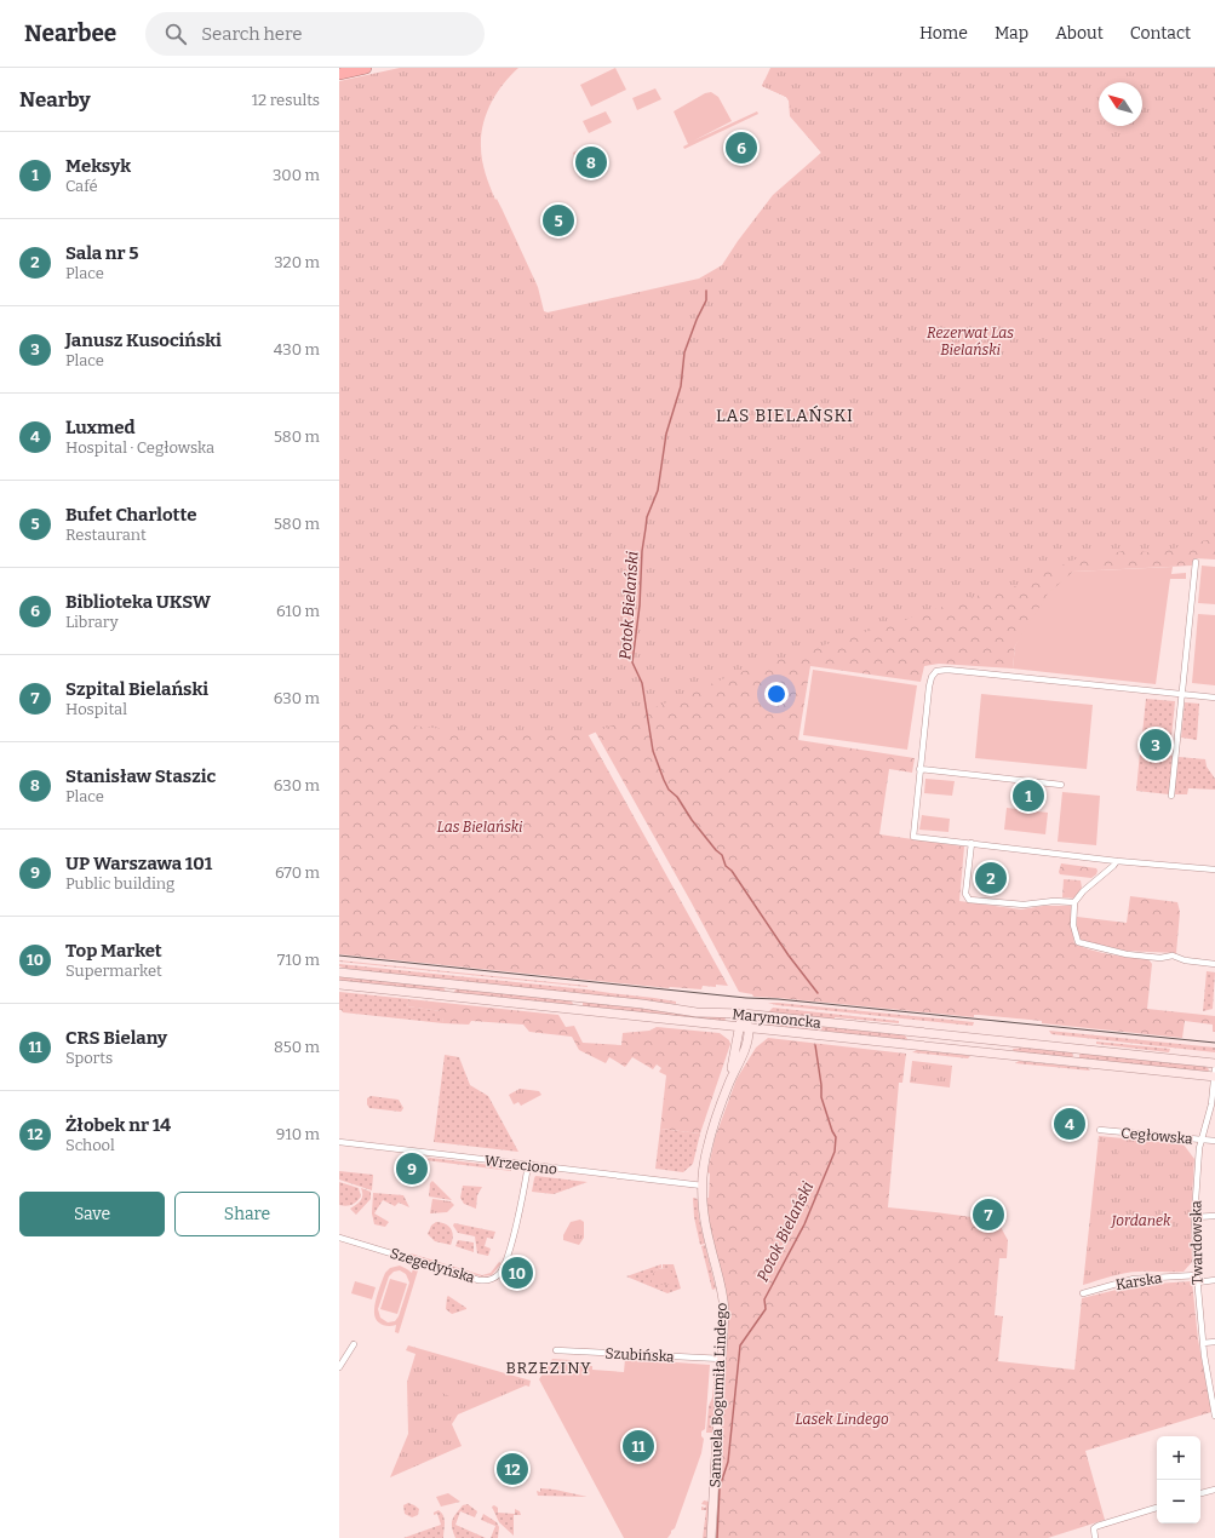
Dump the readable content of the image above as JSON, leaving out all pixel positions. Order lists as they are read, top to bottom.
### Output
{
  "streets": {
    "main road": ["Marymoncka", "Samuela Bogumiła Lindego"],
    "street": [
      "Cegłowska",
      "Wrzeciono",
      "Twardowska",
      "Szegedyńska",
      "Karska",
      "Szubińska"
    ]
  },
  "crossings": [
    ["Marymoncka", "Twardowska"],
    ["Marymoncka", "Samuela Bogumiła Lindego"],
    ["Cegłowska", "Twardowska"],
    ["Wrzeciono", "Szegedyńska"],
    ["Wrzeciono", "Samuela Bogumiła Lindego"],
    ["Twardowska", "Karska"],
    ["Szubińska", "Samuela Bogumiła Lindego"]
  ],
  "districts": ["LAS BIELAŃSKI", "BRZEZINY"],
  "water": ["Potok Bielański"],
  "parks": [
    "Rezerwat Las Bielański",
    "Las Bielański",
    "Jordanek",
    "Lasek Lindego"
  ],
  "north": "top left",
  "page": {
    "header": "Nearbee",
    "search": "Search here",
    "nav": [
      "Home",
      "Map",
      "About",
      "Contact"
    ],
    "heading": ["Nearby", "12 results"],
    "pins": [
      "6",
      "8",
      "5",
      "3",
      "1",
      "2",
      "4",
      "9",
      "7",
      "10",
      "11",
      "12"
    ],
    "list": [
      {
        "mark": "1",
        "name": "Meksyk",
        "note": "Café",
        "value": "300 m"
      },
      {
        "mark": "2",
        "name": "Sala nr 5",
        "note": "Place",
        "value": "320 m"
      },
      {
        "mark": "3",
        "name": "Janusz Kusociński",
        "note": "Place",
        "value": "430 m"
      },
      {
        "mark": "4",
        "name": "Luxmed",
        "note": "Hospital · Cegłowska",
        "value": "580 m"
      },
      {
        "mark": "5",
        "name": "Bufet Charlotte",
        "note": "Restaurant",
        "value": "580 m"
      },
      {
        "mark": "6",
        "name": "Biblioteka UKSW",
        "note": "Library",
        "value": "610 m"
      },
      {
        "mark": "7",
        "name": "Szpital Bielański",
        "note": "Hospital",
        "value": "630 m"
      },
      {
        "mark": "8",
        "name": "Stanisław Staszic",
        "note": "Place",
        "value": "630 m"
      },
      {
        "mark": "9",
        "name": "UP Warszawa 101",
        "note": "Public building",
        "value": "670 m"
      },
      {
        "mark": "10",
        "name": "Top Market",
        "note": "Supermarket",
        "value": "710 m"
      },
      {
        "mark": "11",
        "name": "CRS Bielany",
        "note": "Sports",
        "value": "850 m"
      },
      {
        "mark": "12",
        "name": "Żłobek nr 14",
        "note": "School",
        "value": "910 m"
      }
    ],
    "buttons": ["Save", "Share"],
    "map_buttons": ["+", "−"]
  }
}
